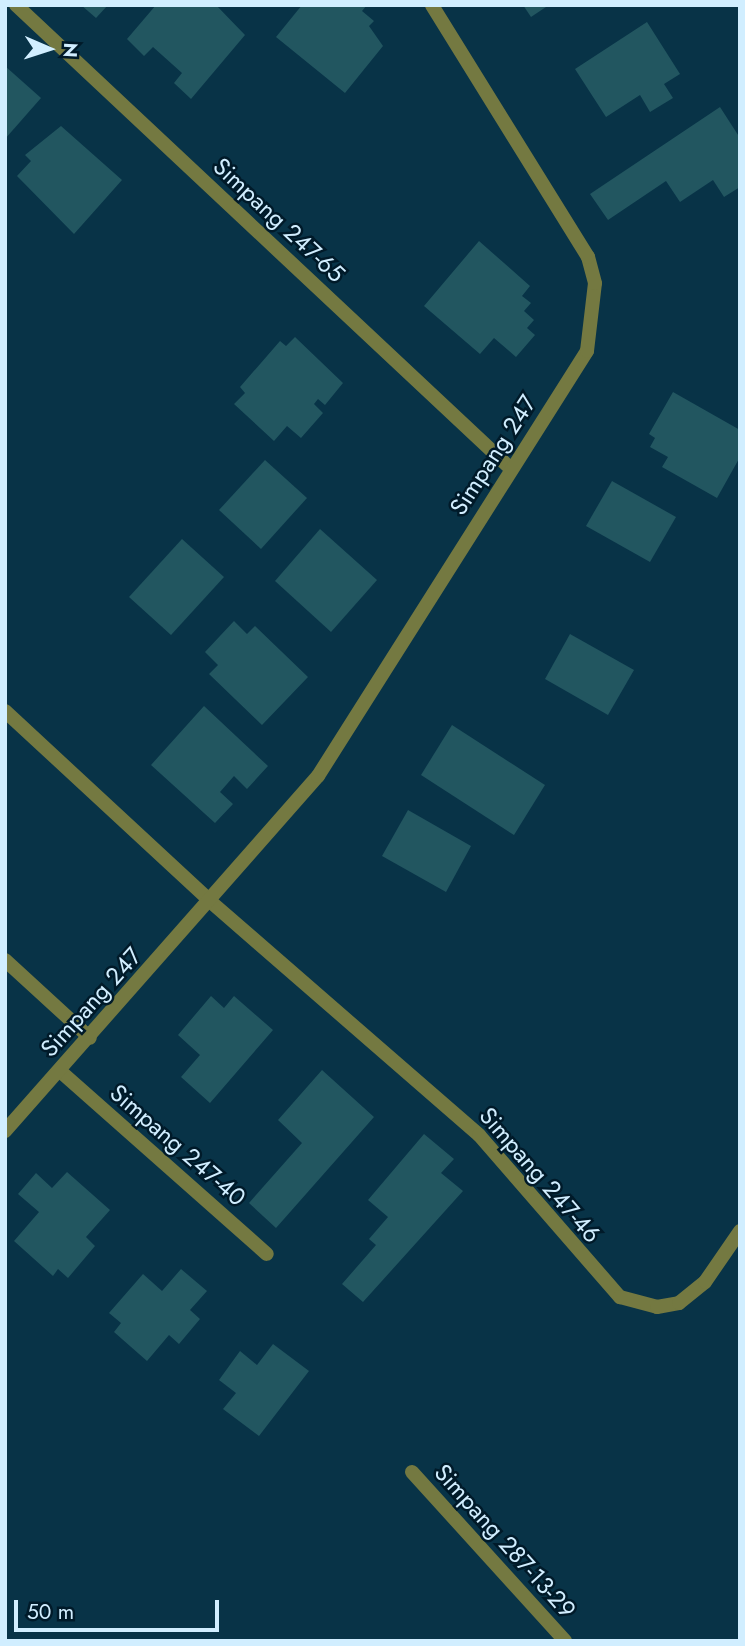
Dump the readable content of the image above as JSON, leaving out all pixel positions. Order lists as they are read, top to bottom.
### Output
{
  "streets": {
    "street": [
      "Simpang 247-65",
      "Simpang 247",
      "Simpang 247-40",
      "Simpang 247-46",
      "Simpang 287-13-29"
    ]
  },
  "crossings": [
    ["Simpang 247-65", "Simpang 247"],
    ["Simpang 247", "Simpang 247-40"],
    ["Simpang 247", "Simpang 247-46"]
  ],
  "scale_bar": "50 m",
  "north": "right"
}
